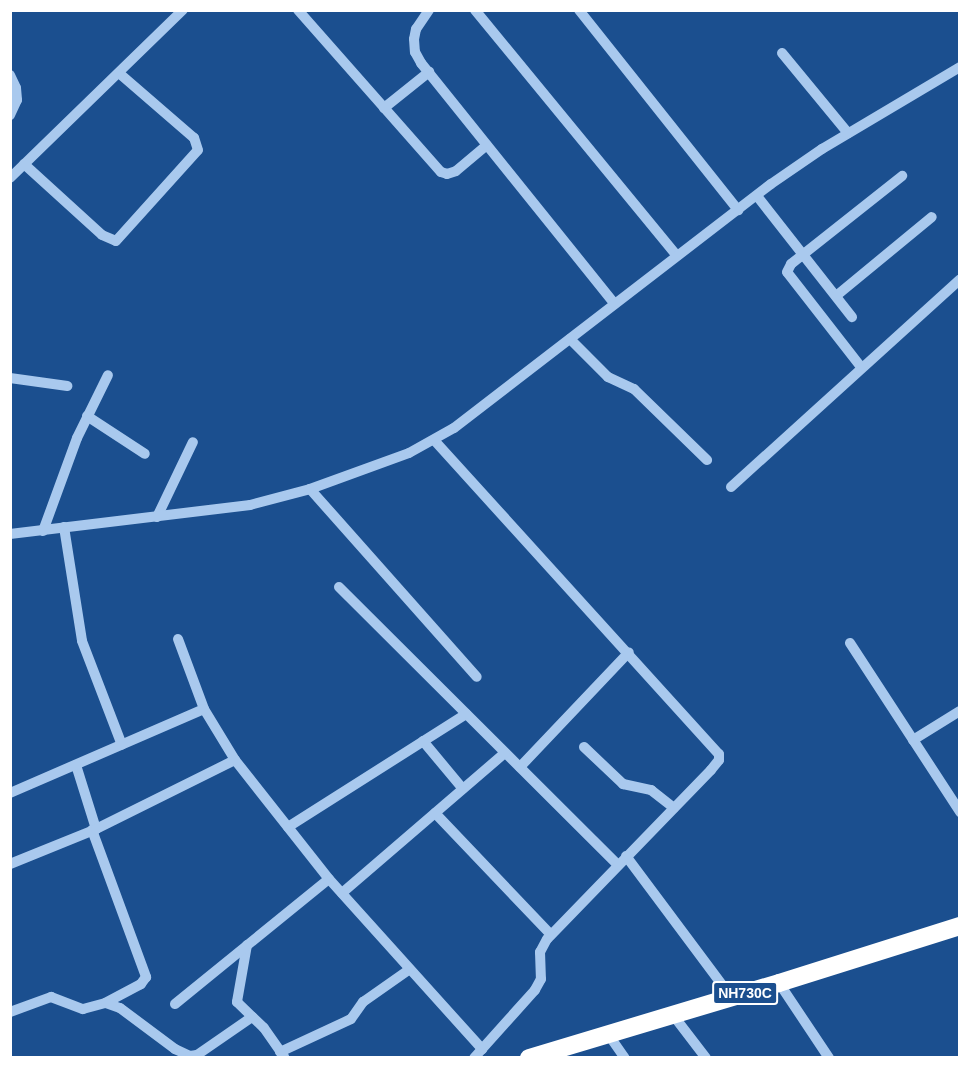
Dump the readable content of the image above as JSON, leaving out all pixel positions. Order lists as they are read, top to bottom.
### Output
{
  "streets": {
    "highway": ["NH730C"]
  }
}
